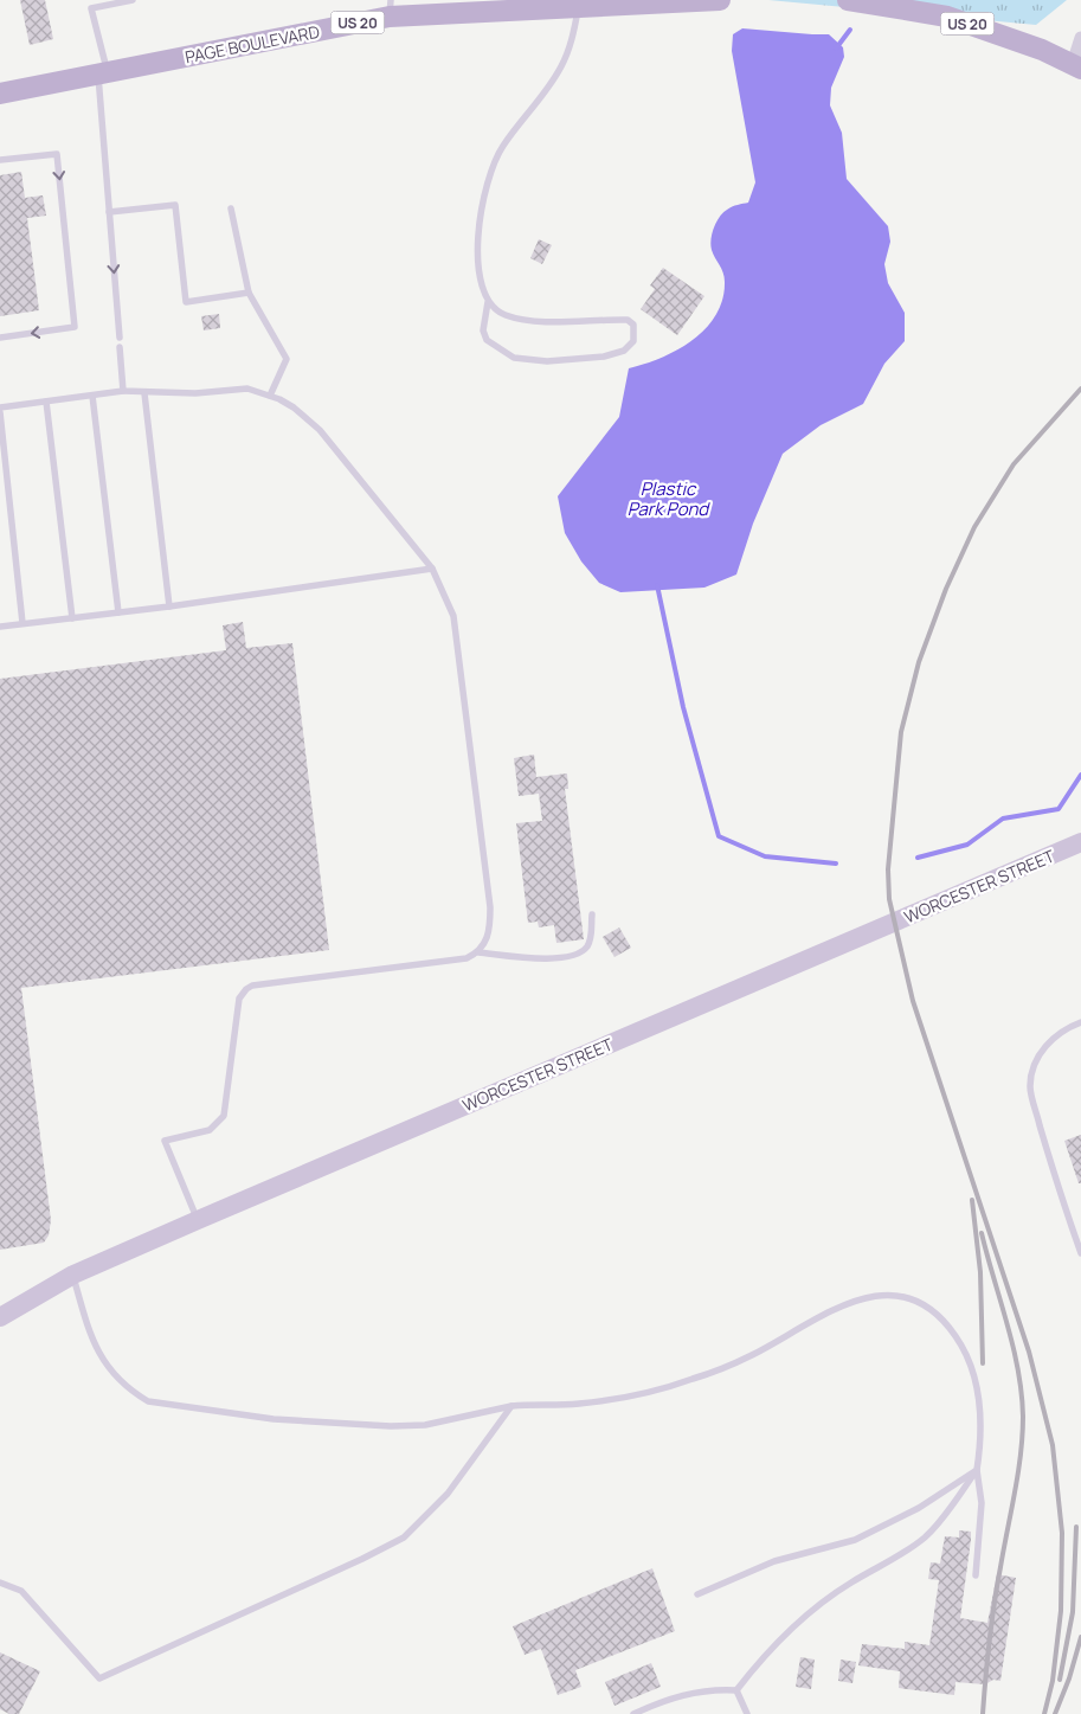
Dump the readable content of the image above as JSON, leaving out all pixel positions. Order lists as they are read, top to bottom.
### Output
{
  "streets": {
    "main road": ["US 20", "PAGE BOULEVARD", "WORCESTER STREET"]
  },
  "water": ["Plastic Park Pond"]
}
